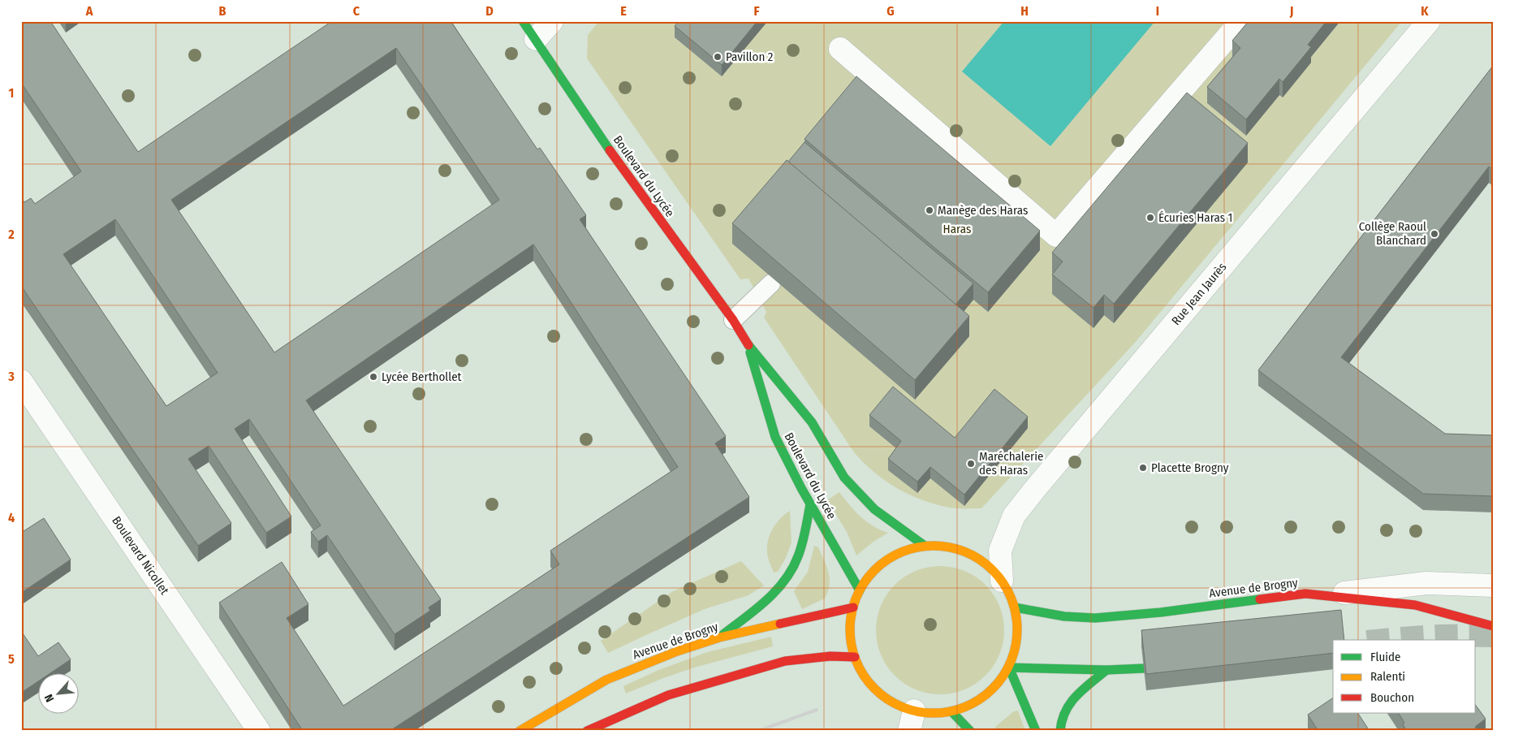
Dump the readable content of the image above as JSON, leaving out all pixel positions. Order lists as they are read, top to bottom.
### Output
{
  "streets": {
    "main road": ["Boulevard du Lycée", "Avenue de Brogny"],
    "street": ["Rue Jean Jaurès", "Boulevard Nicollet"]
  },
  "parks": ["Haras"],
  "places": [
    "Pavillon 2",
    "Manège des Haras",
    "Écuries Haras 1",
    "Collège Raoul Blanchard",
    "Lycée Berthollet",
    "Maréchalerie des Haras",
    "Placette Brogny"
  ],
  "legend": ["Fluide", "Ralenti", "Bouchon"],
  "north": "bottom left",
  "grid": {
    "columns": [
      "A",
      "B",
      "C",
      "D",
      "E",
      "F",
      "G",
      "H",
      "I",
      "J",
      "K"
    ],
    "rows": [
      "1",
      "2",
      "3",
      "4",
      "5"
    ]
  }
}
